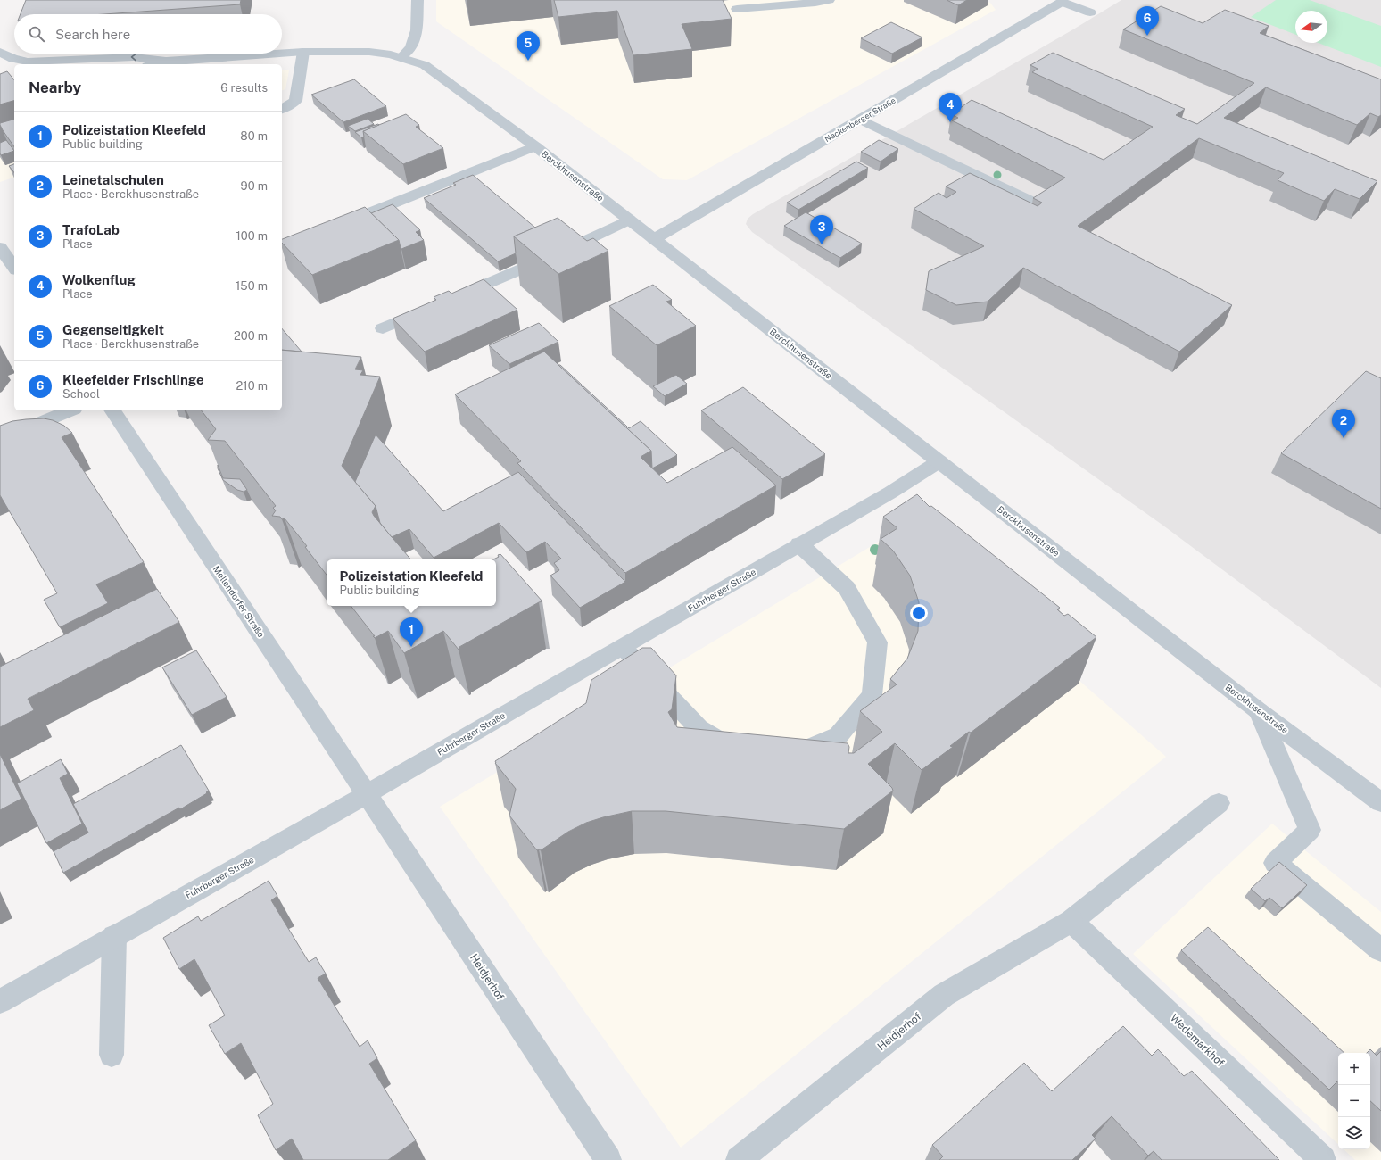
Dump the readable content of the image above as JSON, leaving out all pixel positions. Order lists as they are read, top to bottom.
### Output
{
  "streets": {
    "street": [
      "Nackenberger Straße",
      "Berckhusenstraße",
      "Fuhrberger Straße",
      "Mellendorfer Straße",
      "Heidjerhof",
      "Wedemarkhof"
    ]
  },
  "crossings": [
    ["Nackenberger Straße", "Berckhusenstraße"],
    ["Berckhusenstraße", "Fuhrberger Straße"],
    ["Fuhrberger Straße", "Mellendorfer Straße"],
    ["Fuhrberger Straße", "Heidjerhof"],
    ["Mellendorfer Straße", "Heidjerhof"],
    ["Heidjerhof", "Wedemarkhof"]
  ],
  "north": "left",
  "page": {
    "pins": [
      "6",
      "5",
      "4",
      "3",
      "2",
      "1"
    ],
    "search": "Search here",
    "heading": ["Nearby", "6 results"],
    "list": [
      {
        "mark": "1",
        "name": "Polizeistation Kleefeld",
        "note": "Public building",
        "value": "80 m"
      },
      {
        "mark": "2",
        "name": "Leinetalschulen",
        "note": "Place · Berckhusenstraße",
        "value": "90 m"
      },
      {
        "mark": "3",
        "name": "TrafoLab",
        "note": "Place",
        "value": "100 m"
      },
      {
        "mark": "4",
        "name": "Wolkenflug",
        "note": "Place",
        "value": "150 m"
      },
      {
        "mark": "5",
        "name": "Gegenseitigkeit",
        "note": "Place · Berckhusenstraße",
        "value": "200 m"
      },
      {
        "mark": "6",
        "name": "Kleefelder Frischlinge",
        "note": "School",
        "value": "210 m"
      }
    ],
    "popup": ["Polizeistation Kleefeld", "Public building"],
    "map_buttons": ["+", "−"]
  }
}
